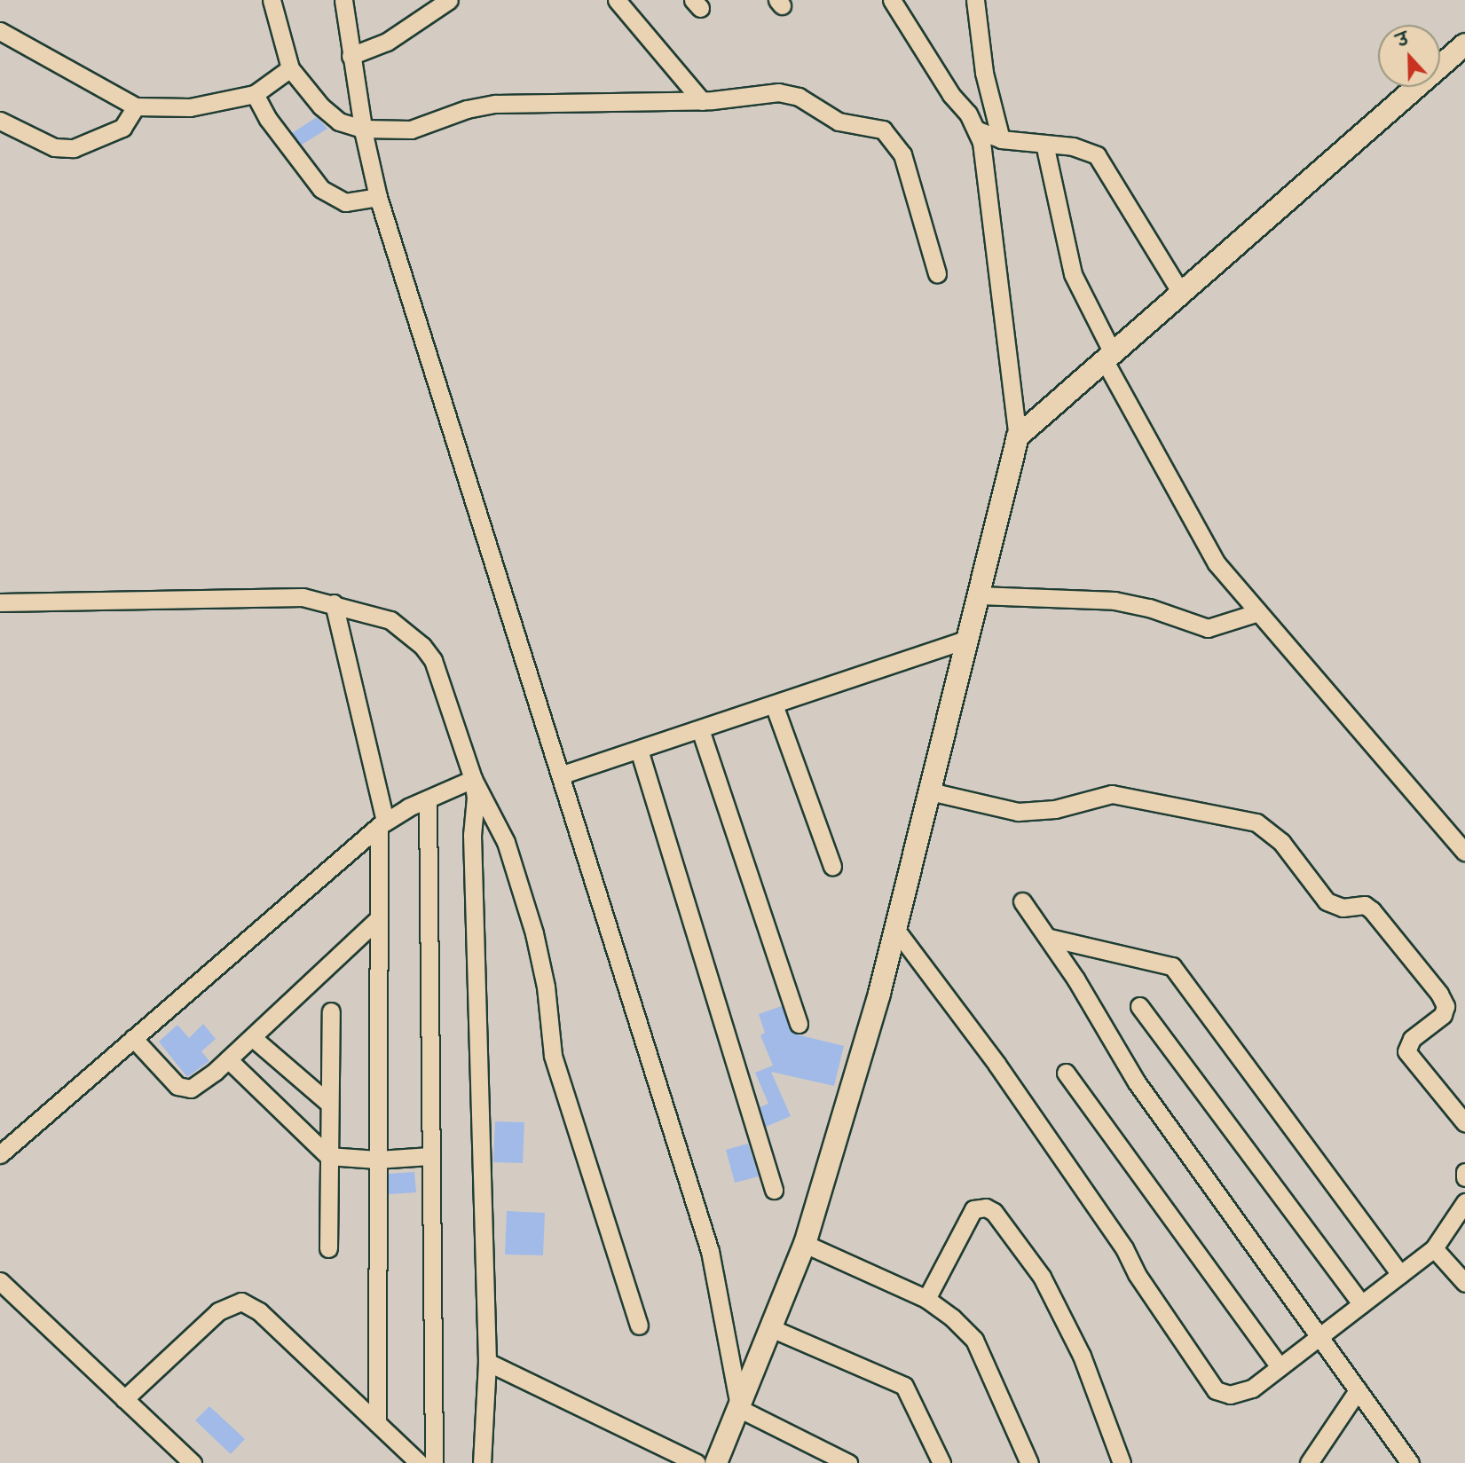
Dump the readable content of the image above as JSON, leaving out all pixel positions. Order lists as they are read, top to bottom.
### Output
{
  "north": "top"
}
